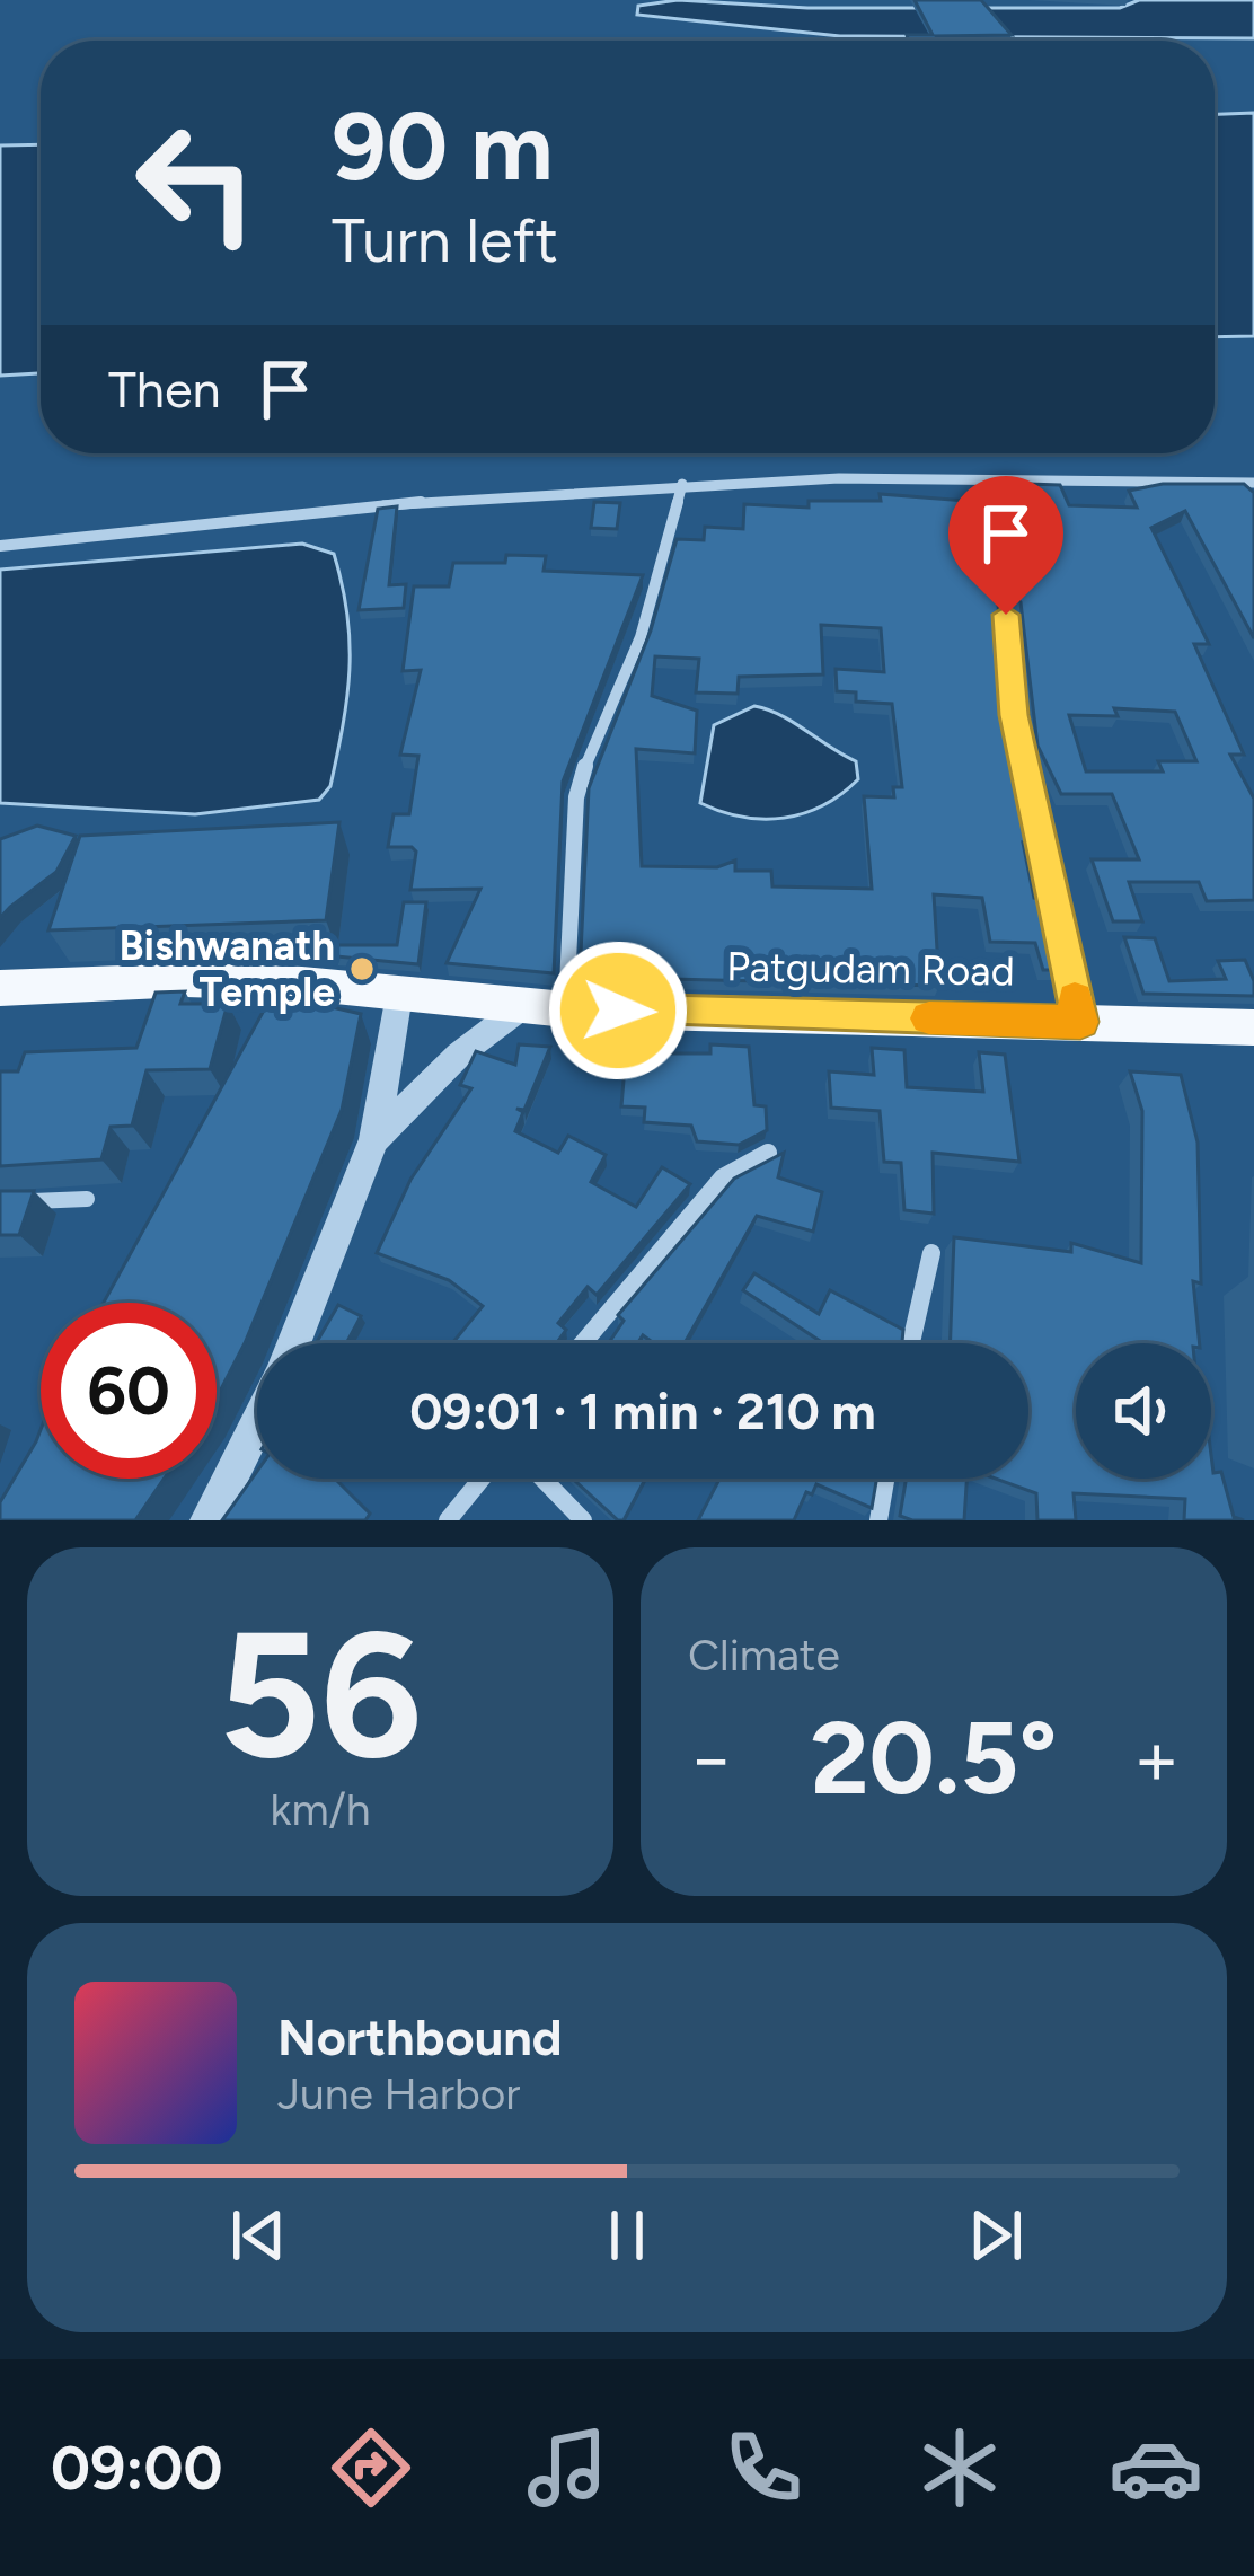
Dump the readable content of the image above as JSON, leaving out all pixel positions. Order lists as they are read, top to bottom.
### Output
{
  "streets": {
    "main road": ["Patgudam Road"]
  },
  "places": ["Bishwanath Temple"],
  "page": {
    "turn": ["90 m", "Turn left"],
    "then": "Then",
    "limit": "60",
    "trip": "09:01 · 1 min · 210 m",
    "tile": [
      ["56", "km/h"],
      "Climate"
    ],
    "heat": ["−", "20.5°", "+"],
    "song": ["Northbound", "June Harbor"],
    "tabs": "09:00"
  }
}
